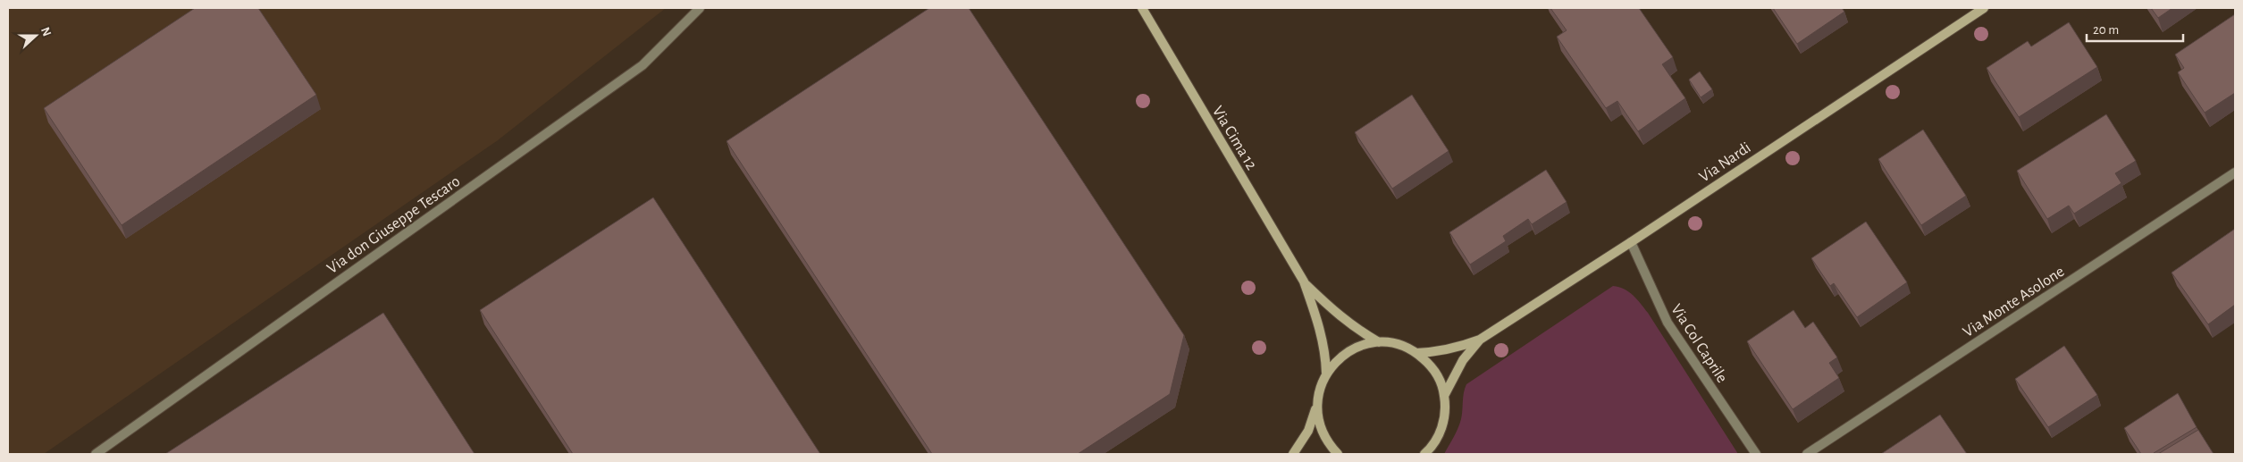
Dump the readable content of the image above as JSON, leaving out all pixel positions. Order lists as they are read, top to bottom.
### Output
{
  "streets": {
    "main road": ["Via Cima 12", "Via Nardi"],
    "street": ["Via don Giuseppe Tescaro", "Via Monte Asolone", "Via Col Caprile"]
  },
  "crossings": [
    ["Via Nardi", "Via Col Caprile"]
  ],
  "scale_bar": "20 m",
  "north": "right"
}
